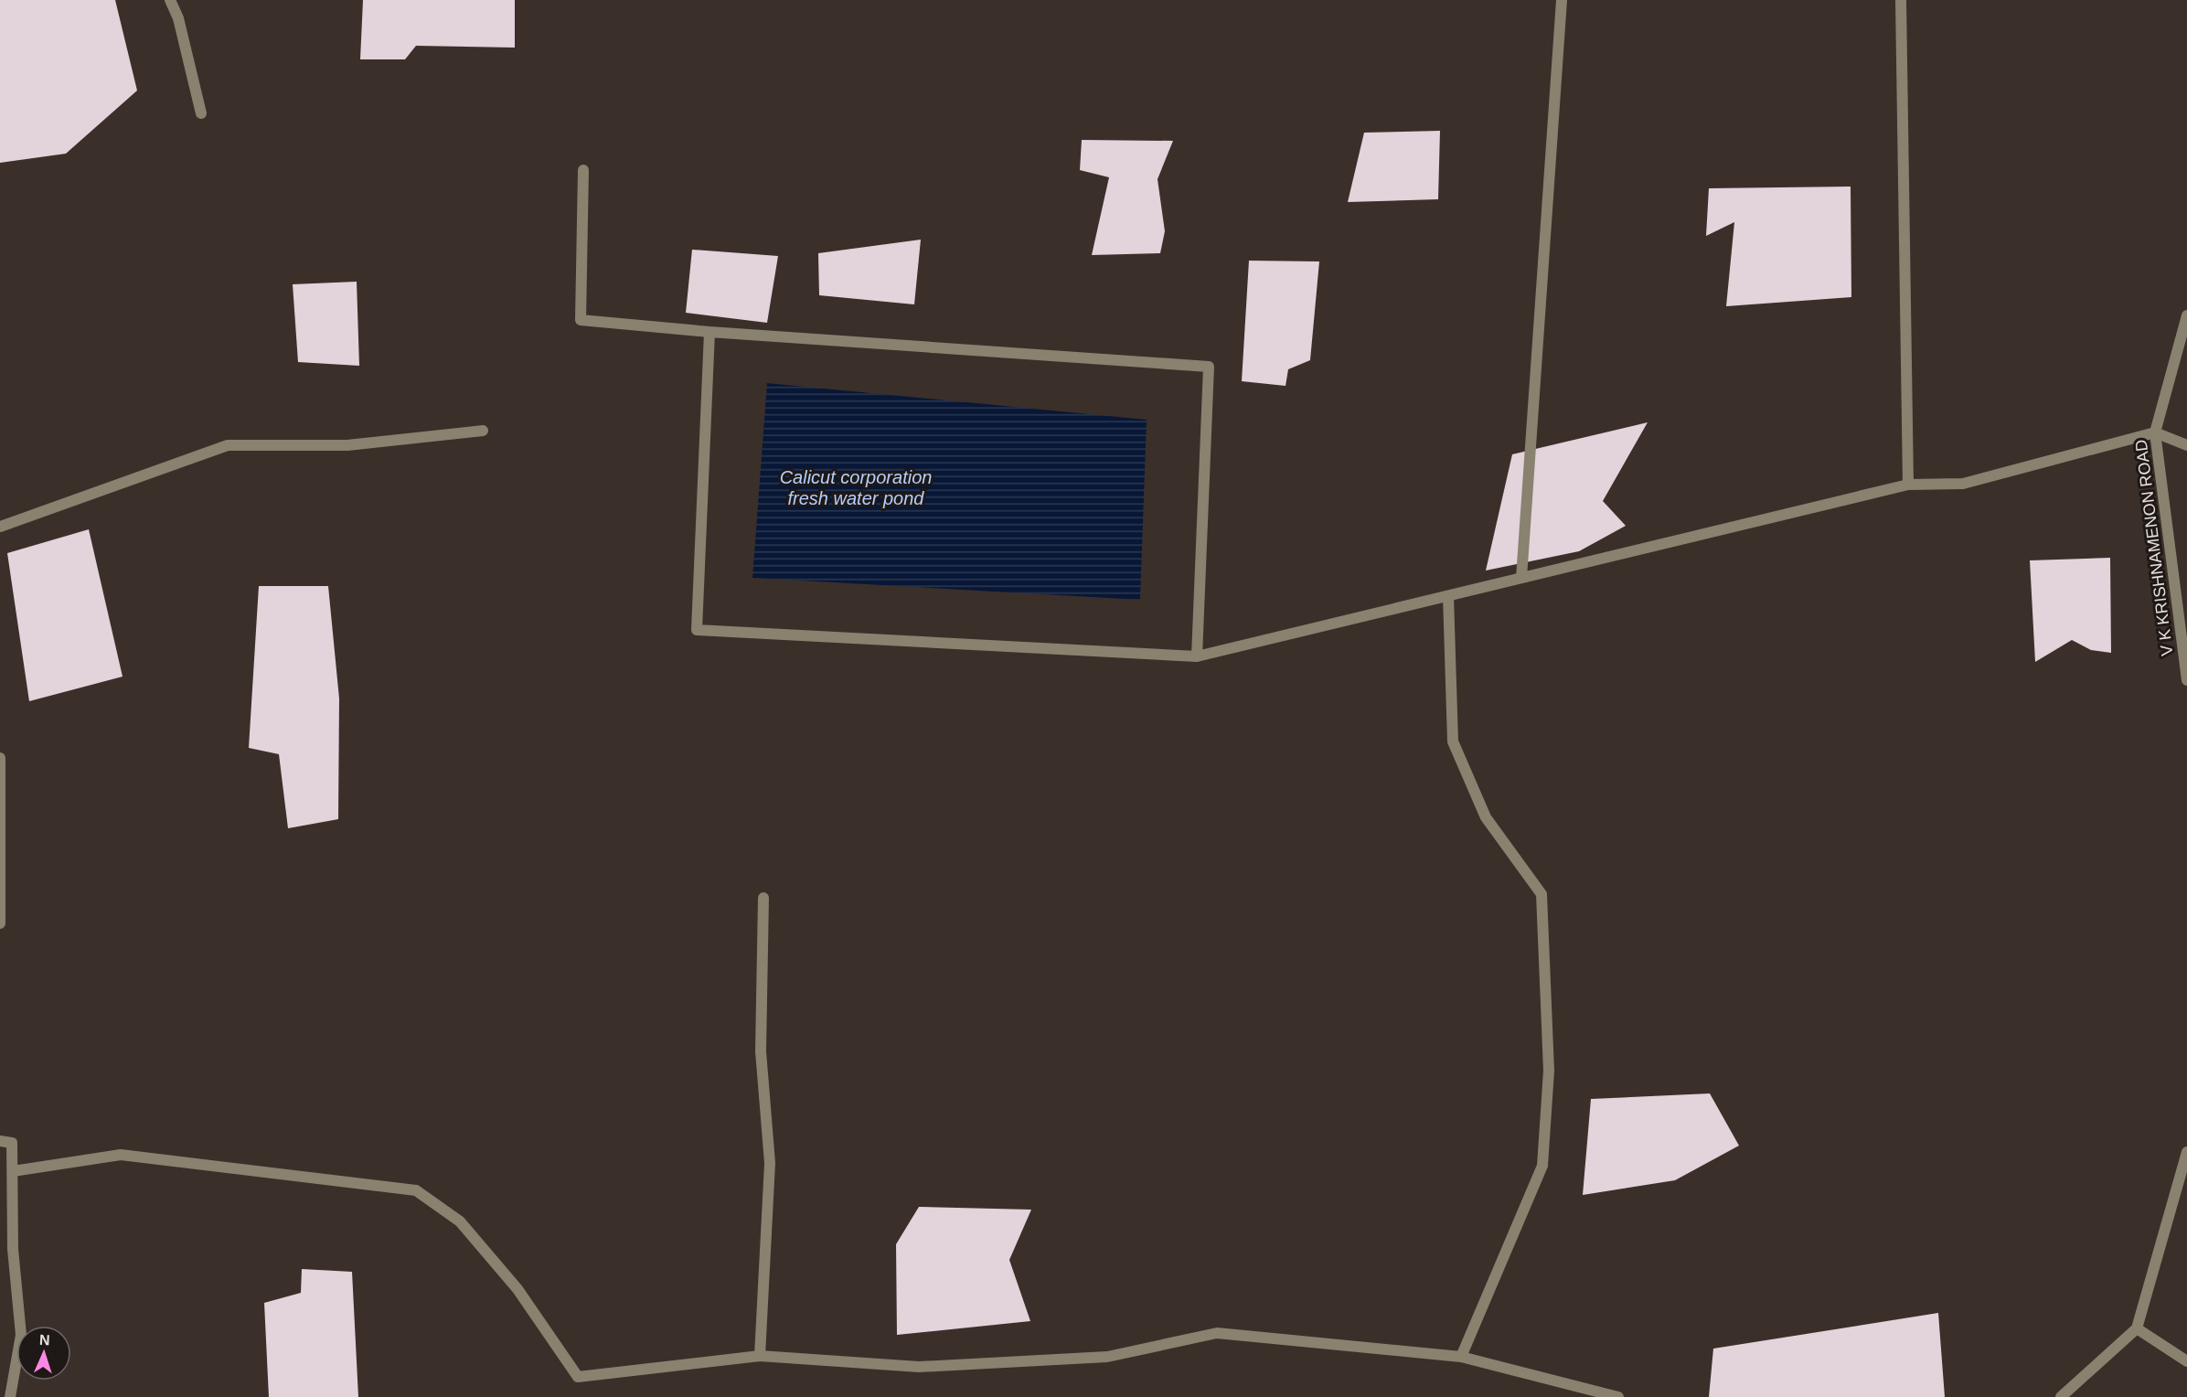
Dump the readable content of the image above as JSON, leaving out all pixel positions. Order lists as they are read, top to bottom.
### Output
{
  "streets": {
    "street": ["V K KRISHNAMENON ROAD"]
  },
  "water": ["Calicut corporation fresh water pond"],
  "north": "top"
}
